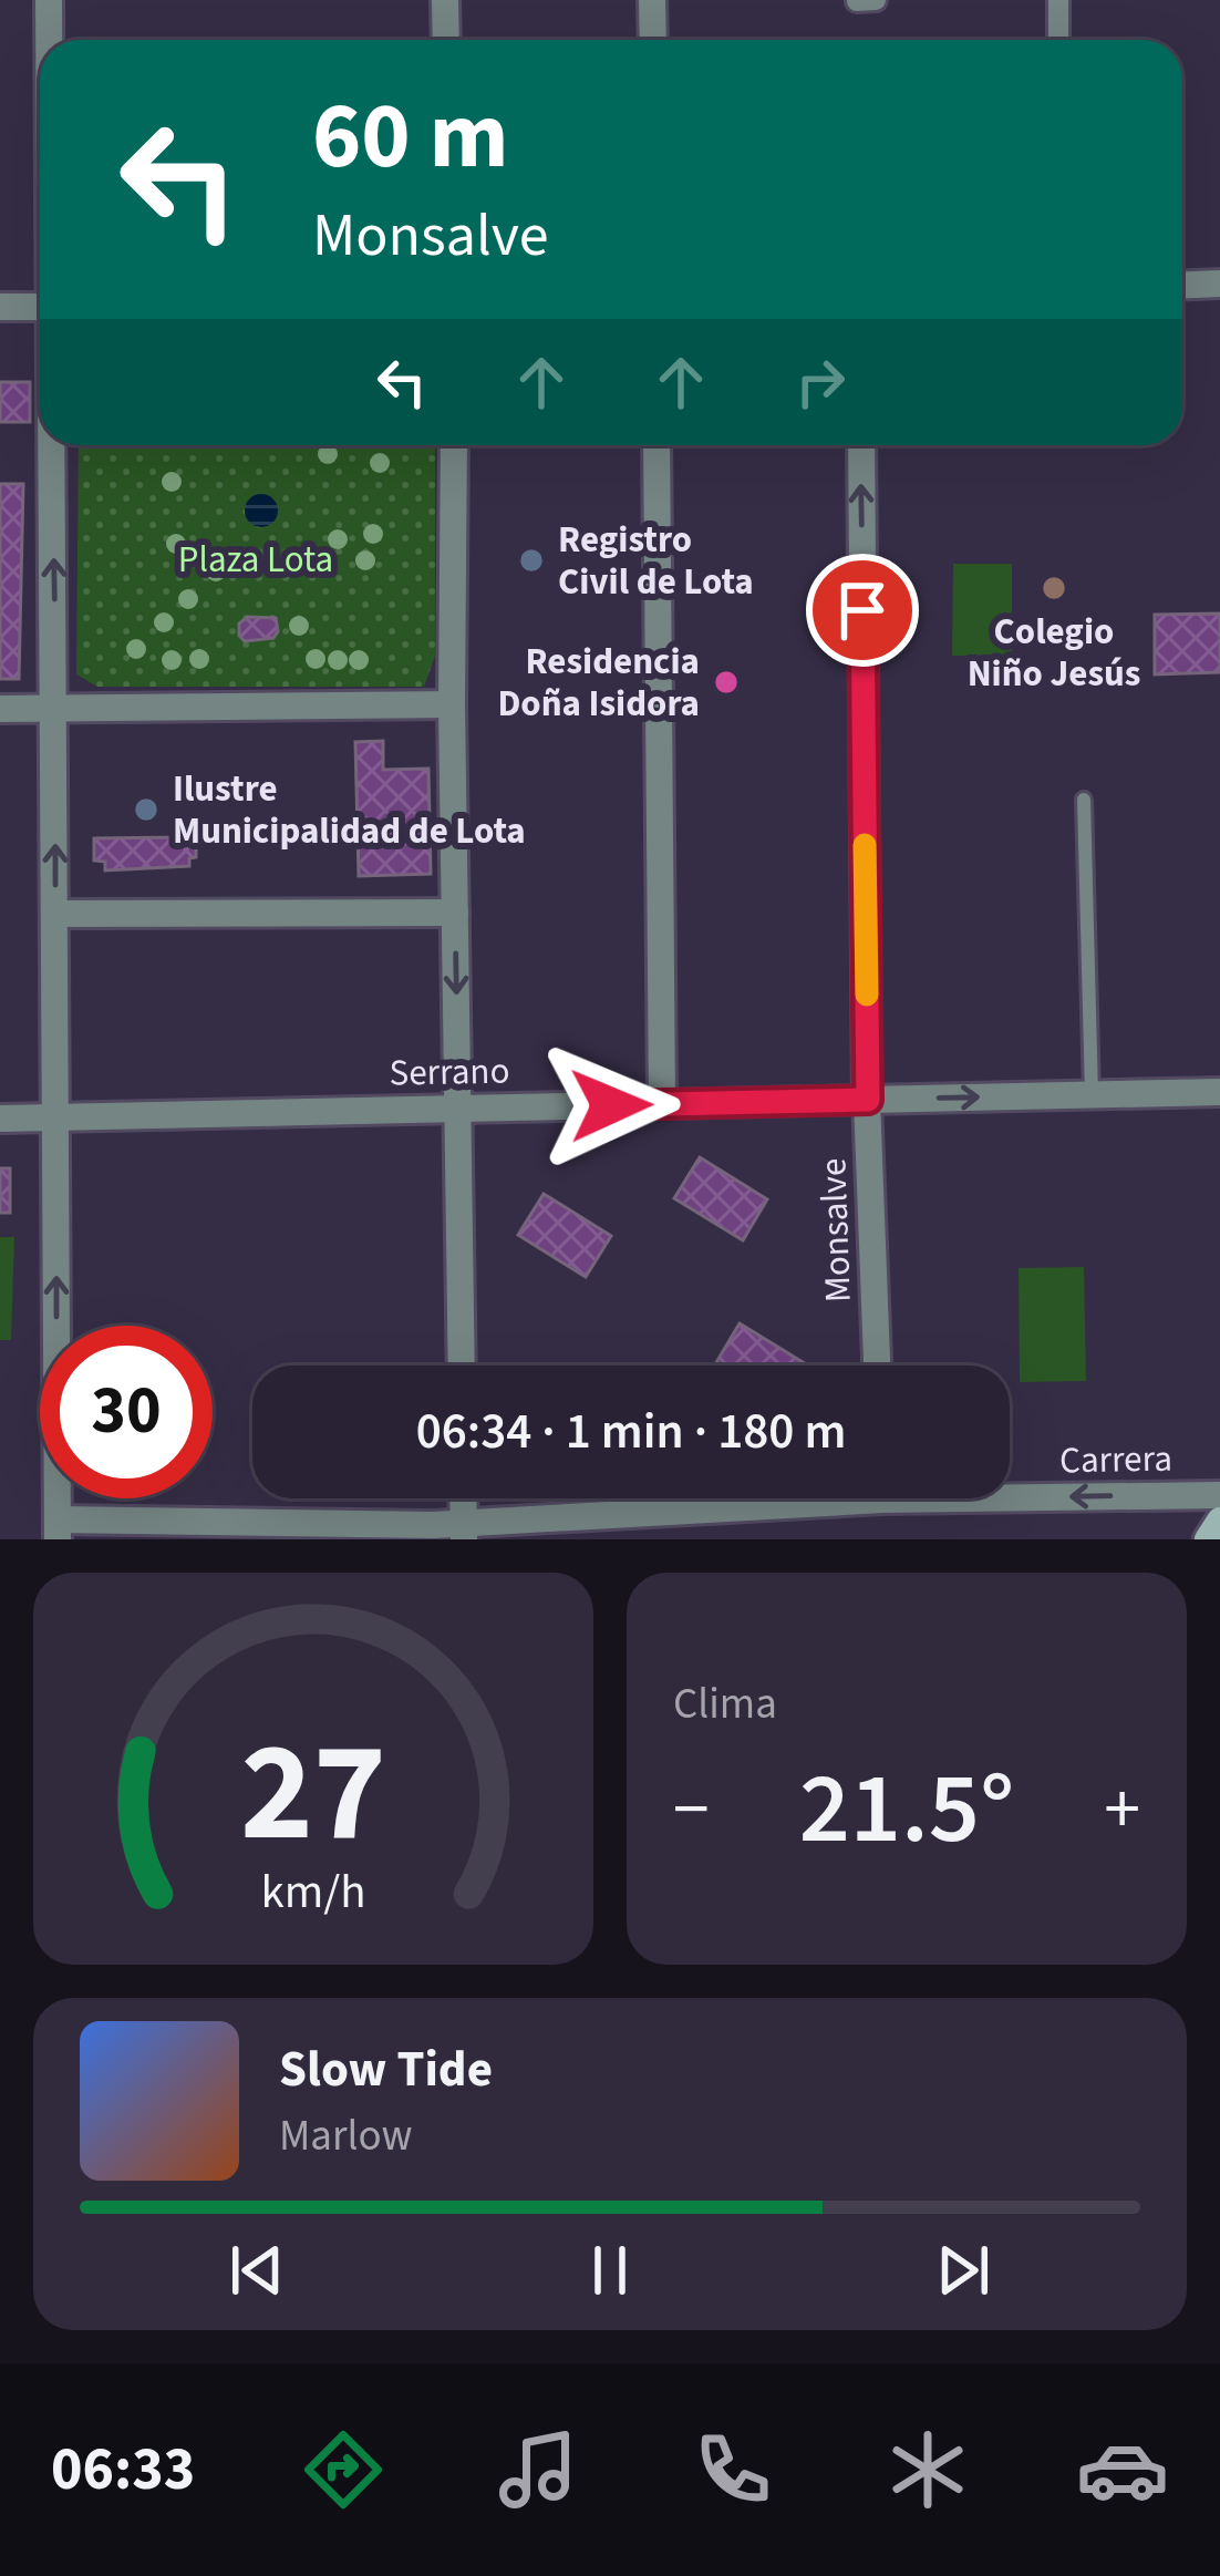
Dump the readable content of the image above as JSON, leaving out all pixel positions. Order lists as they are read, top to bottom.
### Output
{
  "streets": {
    "street": ["Serrano", "Monsalve", "Carrera"]
  },
  "crossings": [
    ["Serrano", "Monsalve"]
  ],
  "parks": ["Plaza Lota"],
  "places": [
    "Registro Civil de Lota",
    "Colegio Niño Jesús",
    "Residencia Doña Isidora",
    "Ilustre Municipalidad de Lota"
  ],
  "page": {
    "turn": ["60 m", "Monsalve"],
    "limit": "30",
    "trip": "06:34 · 1 min · 180 m",
    "tile": "Clima",
    "heat": ["−", "21.5°", "+"],
    "song": ["Slow Tide", "Marlow"],
    "tabs": "06:33",
    "gauge": ["27", "km/h"]
  }
}
